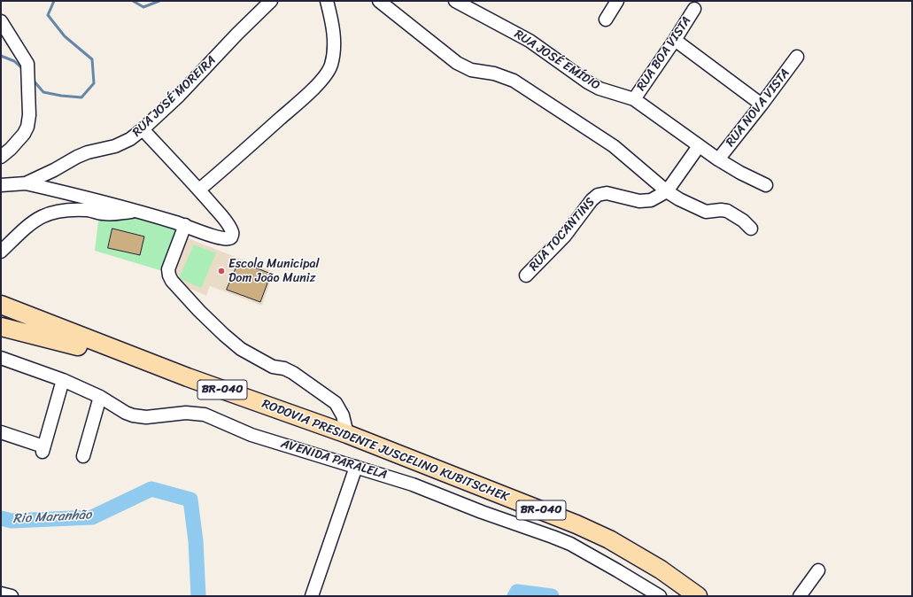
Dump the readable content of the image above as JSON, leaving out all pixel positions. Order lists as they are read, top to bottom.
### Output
{
  "streets": {
    "highway": ["BR-040", "RODOVIA PRESIDENTE JUSCELINO KUBITSCHEK"],
    "street": [
      "RUA BOA VISTA",
      "RUA JOSÉ EMÍDIO",
      "RUA JOSÉ MOREIRA",
      "RUA NOVA VISTA",
      "RUA TOCANTINS",
      "AVENIDA PARALELA"
    ]
  },
  "crossings": [
    ["RUA BOA VISTA", "RUA JOSÉ EMÍDIO"],
    ["RUA JOSÉ EMÍDIO", "RUA NOVA VISTA"],
    ["RUA JOSÉ EMÍDIO", "RUA TOCANTINS"]
  ],
  "water": ["Rio Maranhão"],
  "places": ["Escola Municipal Dom João Muniz"]
}
